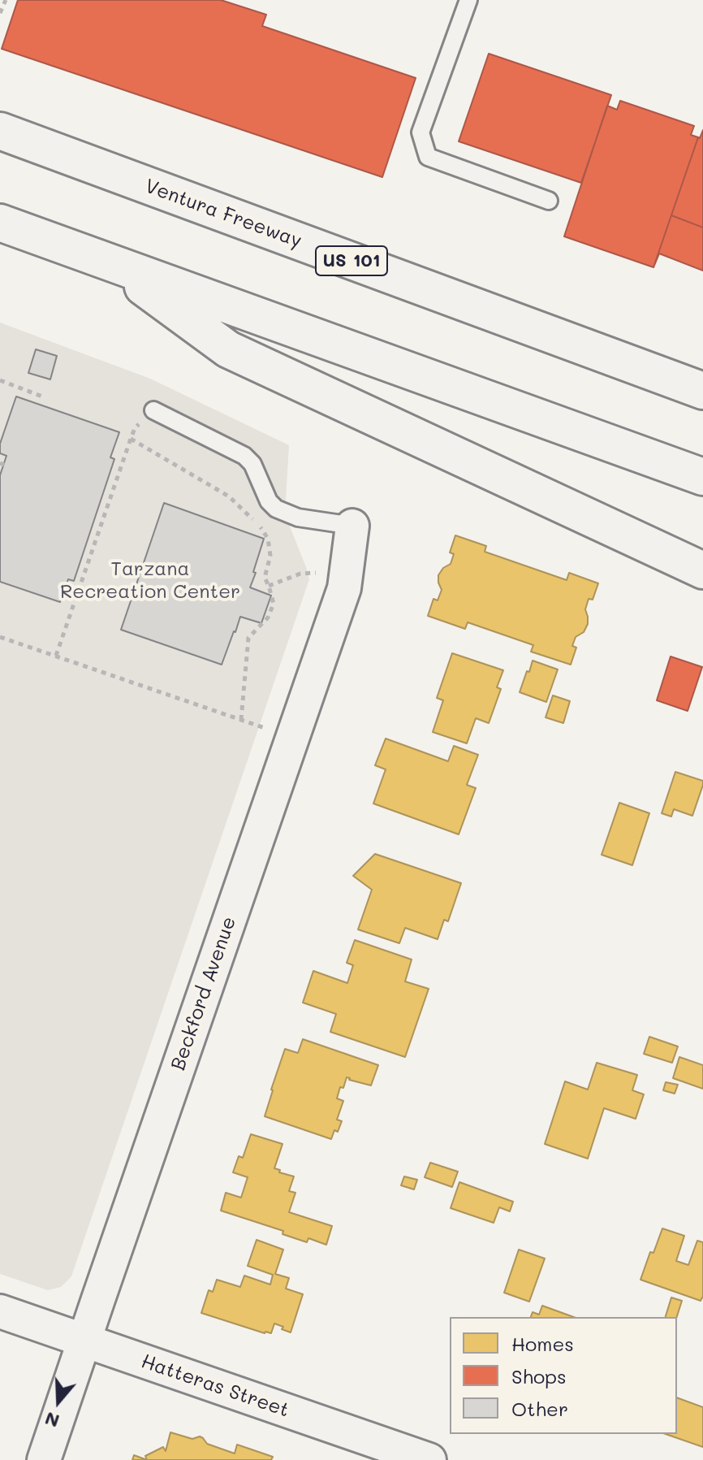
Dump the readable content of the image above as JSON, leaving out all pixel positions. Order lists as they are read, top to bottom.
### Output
{
  "streets": {
    "highway": ["Ventura Freeway", "US 101"],
    "street": ["Beckford Avenue", "Hatteras Street"]
  },
  "crossings": [
    ["Beckford Avenue", "Hatteras Street"]
  ],
  "parks": ["Tarzana Recreation Center"],
  "legend": ["Homes", "Shops", "Other"],
  "north": "bottom"
}
